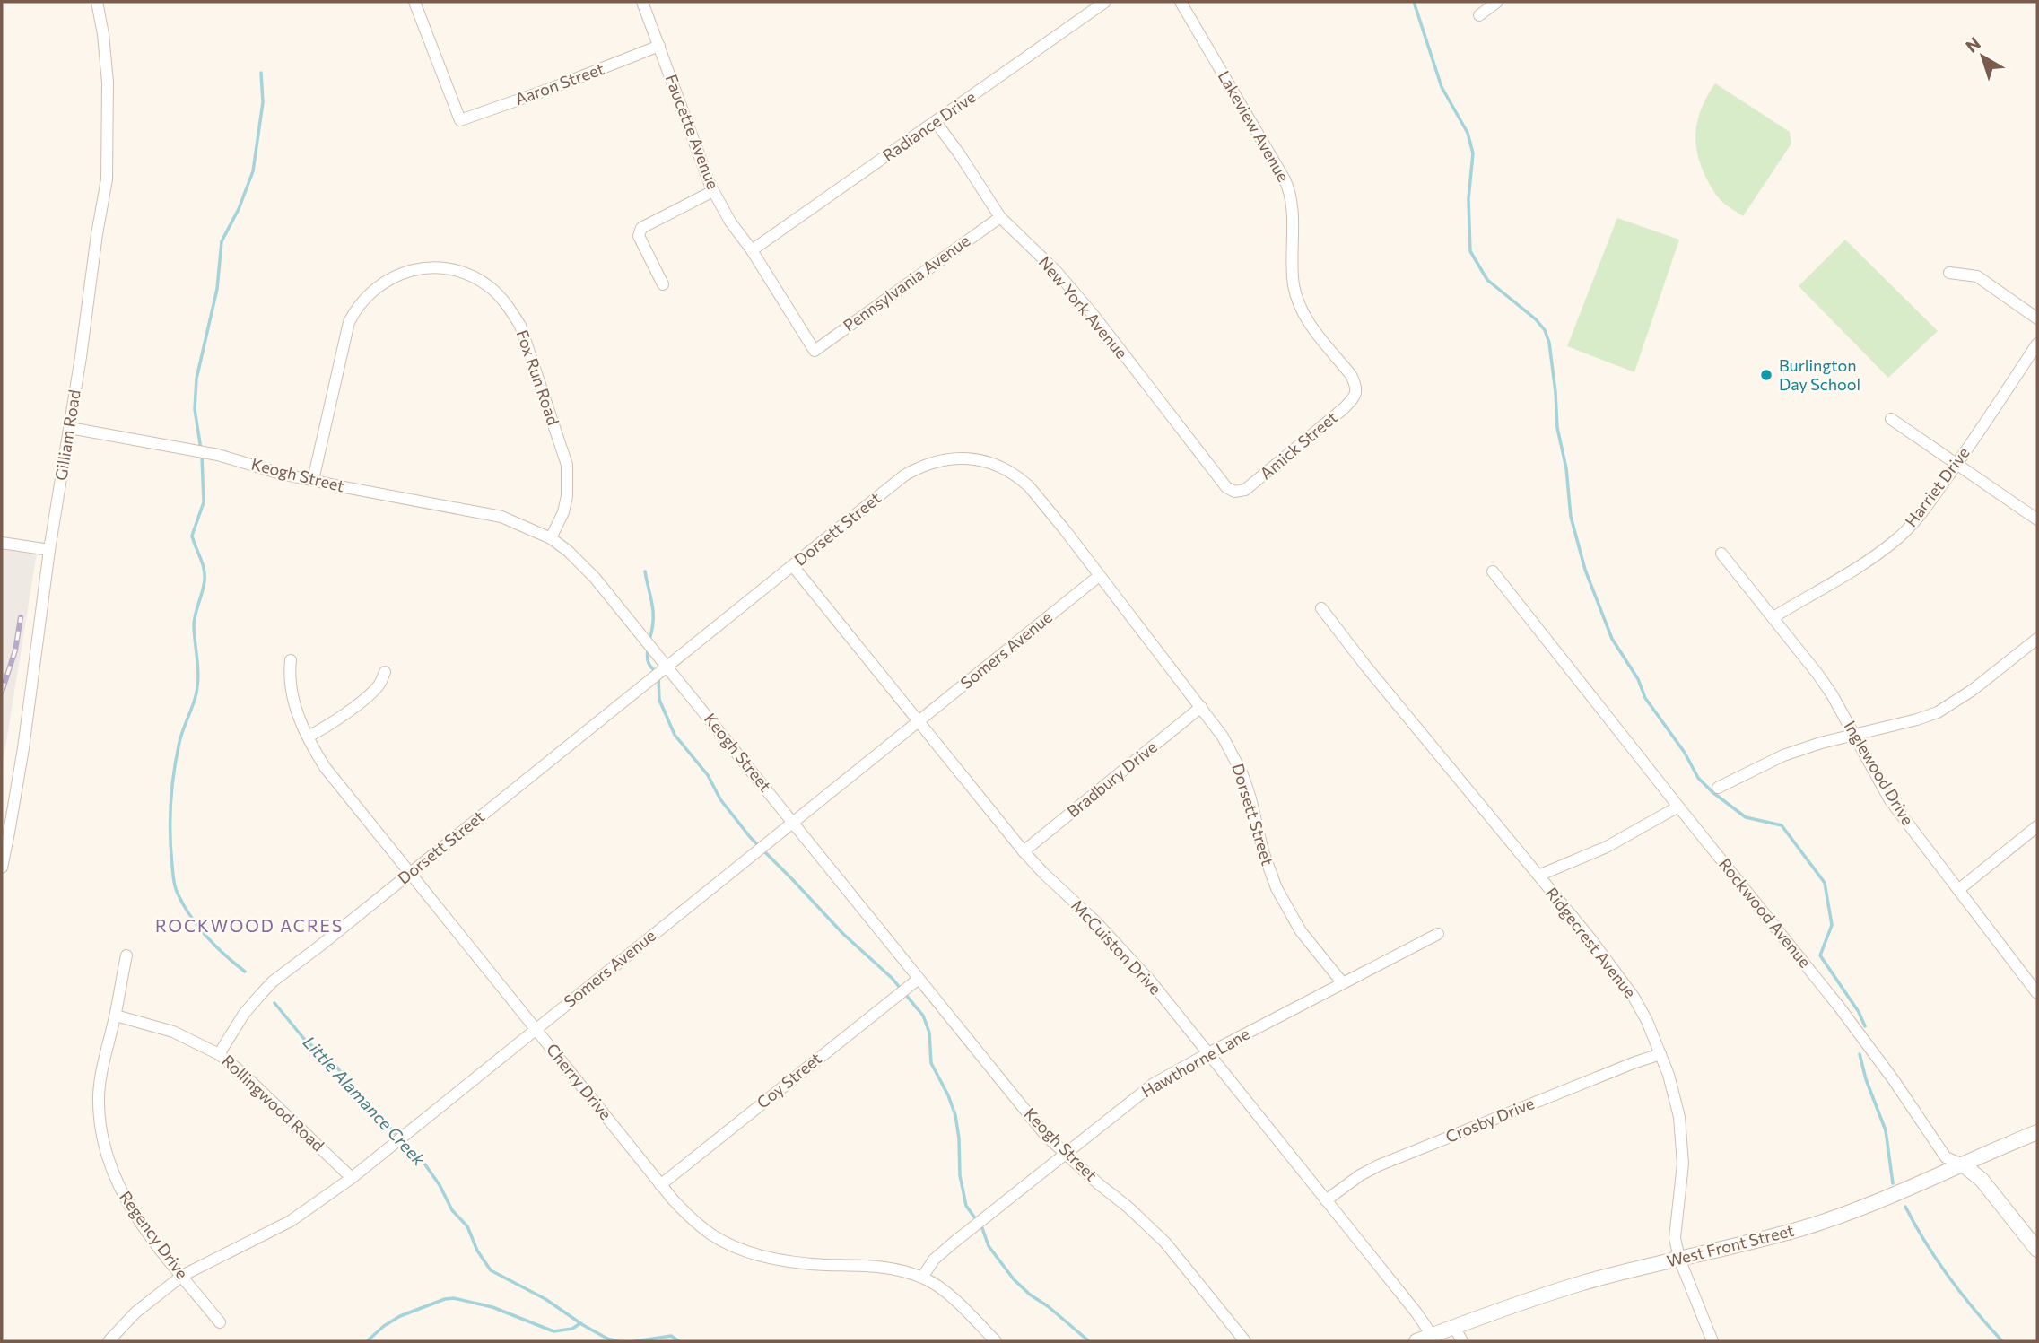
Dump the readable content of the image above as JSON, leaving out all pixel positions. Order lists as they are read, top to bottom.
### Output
{
  "streets": {
    "street": [
      "Aaron Street",
      "Radiance Drive",
      "Lakeview Avenue",
      "Faucette Avenue",
      "Pennsylvania Avenue",
      "New York Avenue",
      "Fox Run Road",
      "Gilliam Road",
      "Amick Street",
      "Keogh Street",
      "Harriet Drive",
      "Dorsett Street",
      "Somers Avenue",
      "Inglewood Drive",
      "Bradbury Drive",
      "Rockwood Avenue",
      "Ridgecrest Avenue",
      "McCuiston Drive",
      "Hawthorne Lane",
      "Coy Street",
      "Cherry Drive",
      "Rollingwood Road",
      "Crosby Drive",
      "Regency Drive",
      "West Front Street"
    ]
  },
  "crossings": [
    ["Aaron Street", "Faucette Avenue"],
    ["Radiance Drive", "Faucette Avenue"],
    ["Radiance Drive", "New York Avenue"],
    ["Lakeview Avenue", "Amick Street"],
    ["Faucette Avenue", "Pennsylvania Avenue"],
    ["Pennsylvania Avenue", "New York Avenue"],
    ["New York Avenue", "Amick Street"],
    ["Fox Run Road", "Keogh Street"],
    ["Gilliam Road", "Keogh Street"],
    ["Keogh Street", "Dorsett Street"],
    ["Keogh Street", "Somers Avenue"],
    ["Keogh Street", "Hawthorne Lane"],
    ["Keogh Street", "Coy Street"],
    ["Harriet Drive", "Inglewood Drive"],
    ["Dorsett Street", "Somers Avenue"],
    ["Dorsett Street", "Bradbury Drive"],
    ["Dorsett Street", "McCuiston Drive"],
    ["Dorsett Street", "Hawthorne Lane"],
    ["Dorsett Street", "Cherry Drive"],
    ["Dorsett Street", "Rollingwood Road"],
    ["Somers Avenue", "McCuiston Drive"],
    ["Somers Avenue", "Cherry Drive"],
    ["Somers Avenue", "Rollingwood Road"],
    ["Somers Avenue", "Regency Drive"],
    ["Bradbury Drive", "McCuiston Drive"],
    ["Rockwood Avenue", "West Front Street"],
    ["Ridgecrest Avenue", "Crosby Drive"],
    ["Ridgecrest Avenue", "West Front Street"],
    ["McCuiston Drive", "Hawthorne Lane"],
    ["McCuiston Drive", "Crosby Drive"],
    ["McCuiston Drive", "West Front Street"],
    ["Hawthorne Lane", "Cherry Drive"],
    ["Coy Street", "Cherry Drive"],
    ["Rollingwood Road", "Regency Drive"]
  ],
  "districts": ["ROCKWOOD ACRES"],
  "water": ["Little Alamance Creek"],
  "places": ["Burlington Day School"],
  "north": "top left"
}
